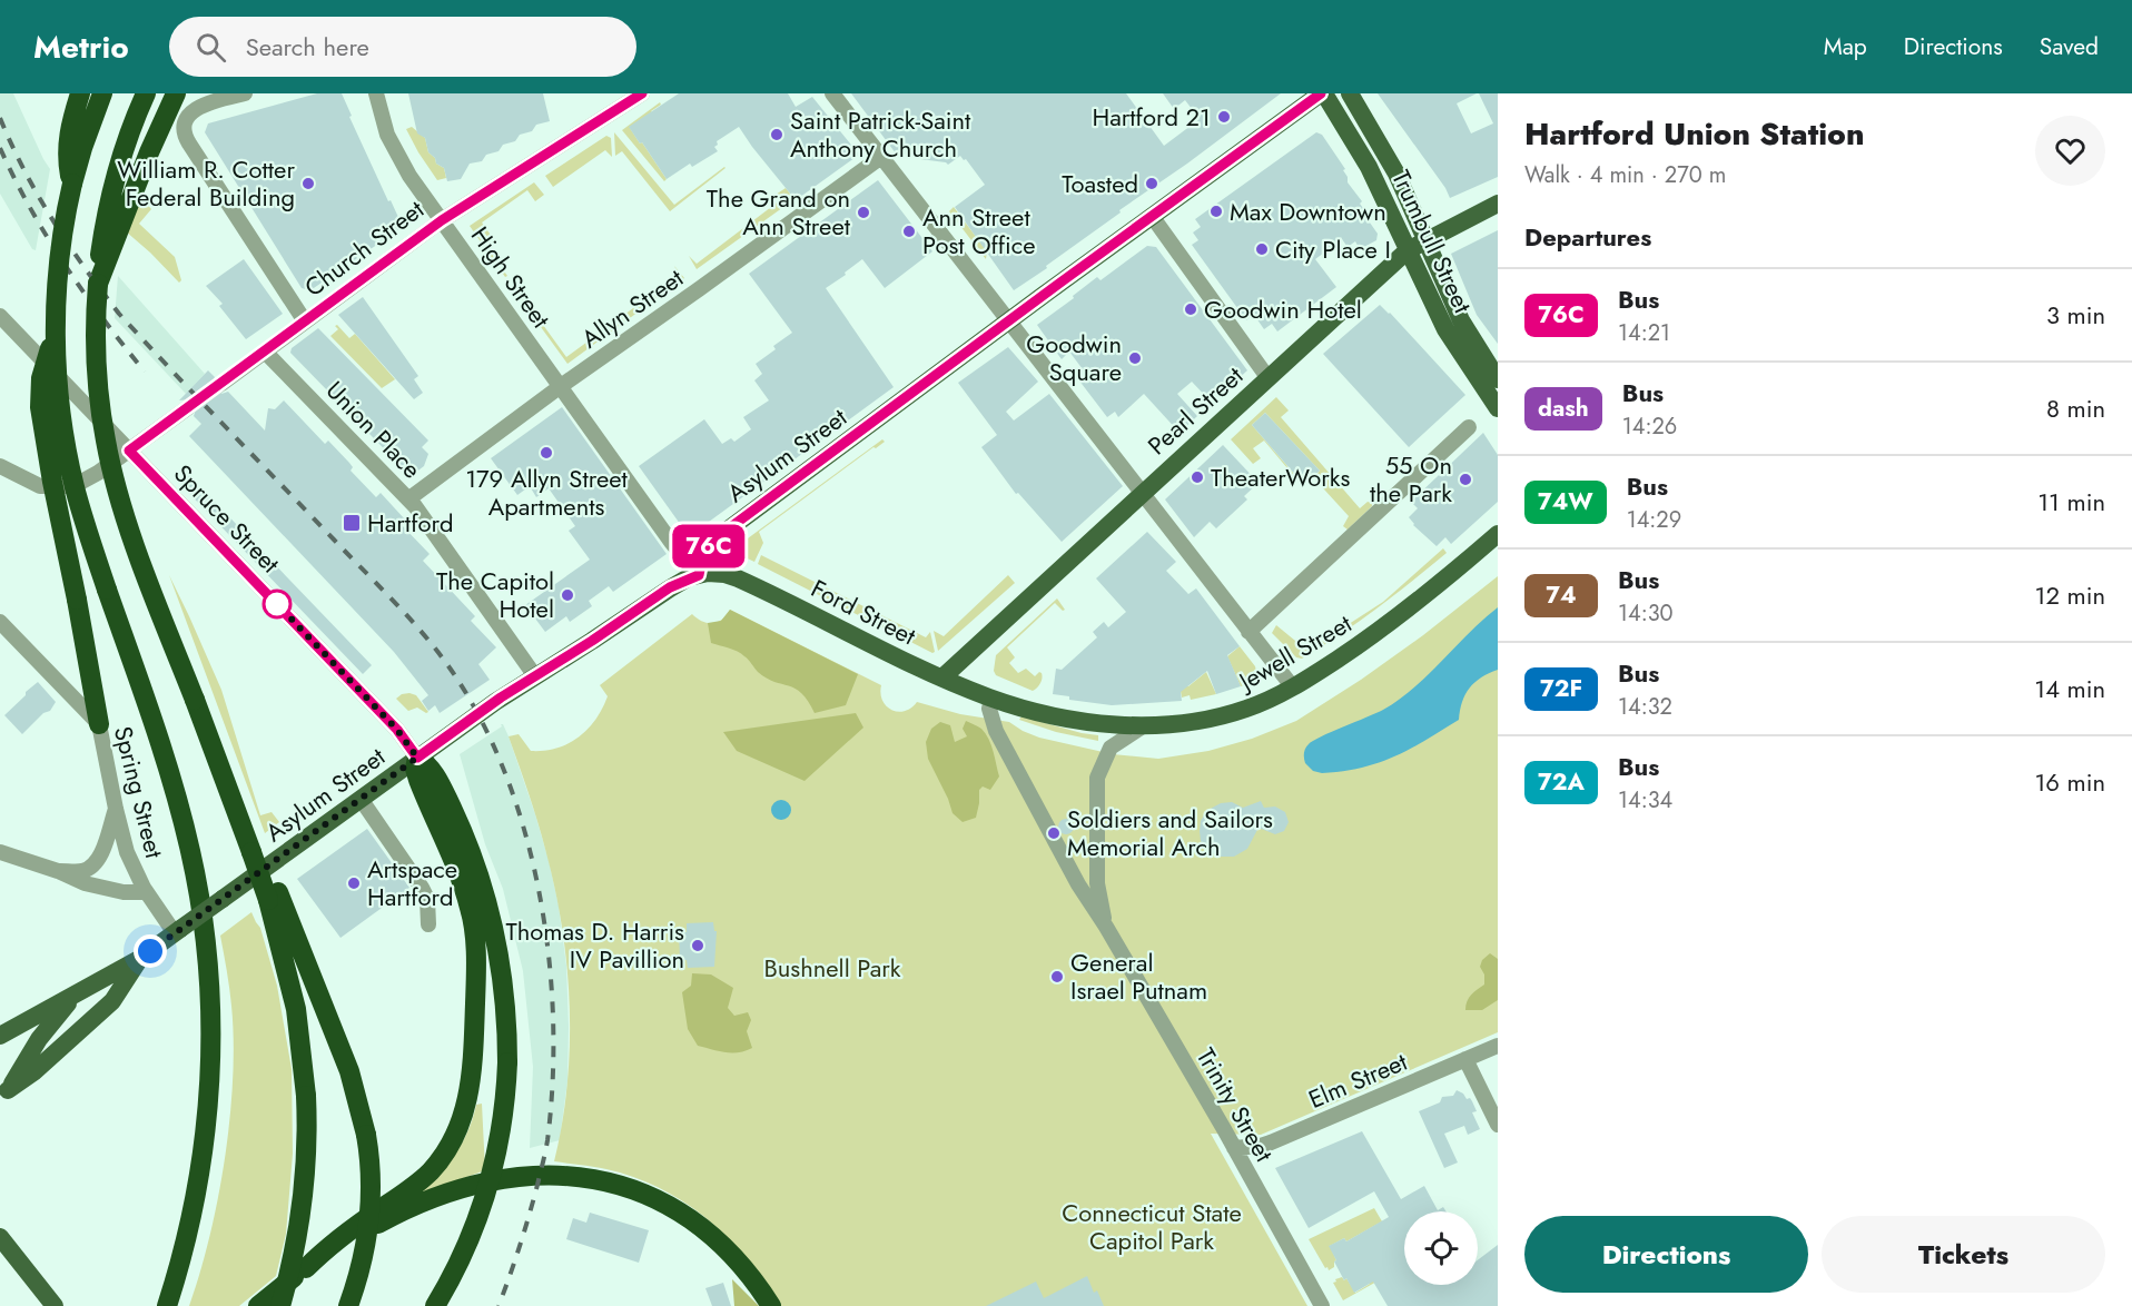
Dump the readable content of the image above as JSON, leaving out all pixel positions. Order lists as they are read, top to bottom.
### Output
{
  "streets": {
    "main road": [
      "Trumbull Street",
      "Pearl Street",
      "Asylum Street",
      "Ford Street",
      "Jewell Street"
    ],
    "street": [
      "Church Street",
      "High Street",
      "Allyn Street",
      "Union Place",
      "Spruce Street",
      "Spring Street",
      "Elm Street",
      "Trinity Street"
    ]
  },
  "crossings": [
    ["Trumbull Street", "Pearl Street"],
    ["Trumbull Street", "Asylum Street"],
    ["Church Street", "High Street"],
    ["Church Street", "Union Place"],
    ["High Street", "Allyn Street"],
    ["High Street", "Asylum Street"],
    ["High Street", "Ford Street"],
    ["Allyn Street", "Union Place"],
    ["Pearl Street", "Ford Street"],
    ["Union Place", "Asylum Street"],
    ["Asylum Street", "Spruce Street"],
    ["Asylum Street", "Ford Street"],
    ["Asylum Street", "Spring Street"],
    ["Ford Street", "Jewell Street"],
    ["Ford Street", "Trinity Street"],
    ["Jewell Street", "Trinity Street"],
    ["Elm Street", "Trinity Street"]
  ],
  "parks": ["Bushnell Park", "Connecticut State Capitol Park"],
  "places": {
    "other": [
      "Hartford 21",
      "Saint Patrick-Saint Anthony Church",
      "William R. Cotter Federal Building",
      "Toasted",
      "Max Downtown",
      "The Grand on Ann Street",
      "Ann Street Post Office",
      "City Place I",
      "Goodwin Hotel",
      "Goodwin Square",
      "179 Allyn Street Apartments",
      "TheaterWorks",
      "55 On the Park",
      "The Capitol Hotel",
      "Soldiers and Sailors Memorial Arch",
      "Artspace Hartford",
      "Thomas D. Harris IV Pavillion",
      "General Israel Putnam"
    ],
    "transit": ["Hartford"]
  },
  "lines": ["bus line 76C"],
  "page": {
    "header": "Metrio",
    "search": "Search here",
    "nav": ["Map", "Directions", "Saved"],
    "on_map": "76C",
    "heading": [
      ["Hartford Union Station", "Walk · 4 min · 270 m"],
      "Departures"
    ],
    "list": [
      {
        "mark": "76C",
        "name": "Bus",
        "note": "14:21",
        "value": "3 min"
      },
      {
        "mark": "dash",
        "name": "Bus",
        "note": "14:26",
        "value": "8 min"
      },
      {
        "mark": "74W",
        "name": "Bus",
        "note": "14:29",
        "value": "11 min"
      },
      {
        "mark": "74",
        "name": "Bus",
        "note": "14:30",
        "value": "12 min"
      },
      {
        "mark": "72F",
        "name": "Bus",
        "note": "14:32",
        "value": "14 min"
      },
      {
        "mark": "72A",
        "name": "Bus",
        "note": "14:34",
        "value": "16 min"
      }
    ],
    "buttons": ["Directions", "Tickets"]
  }
}
